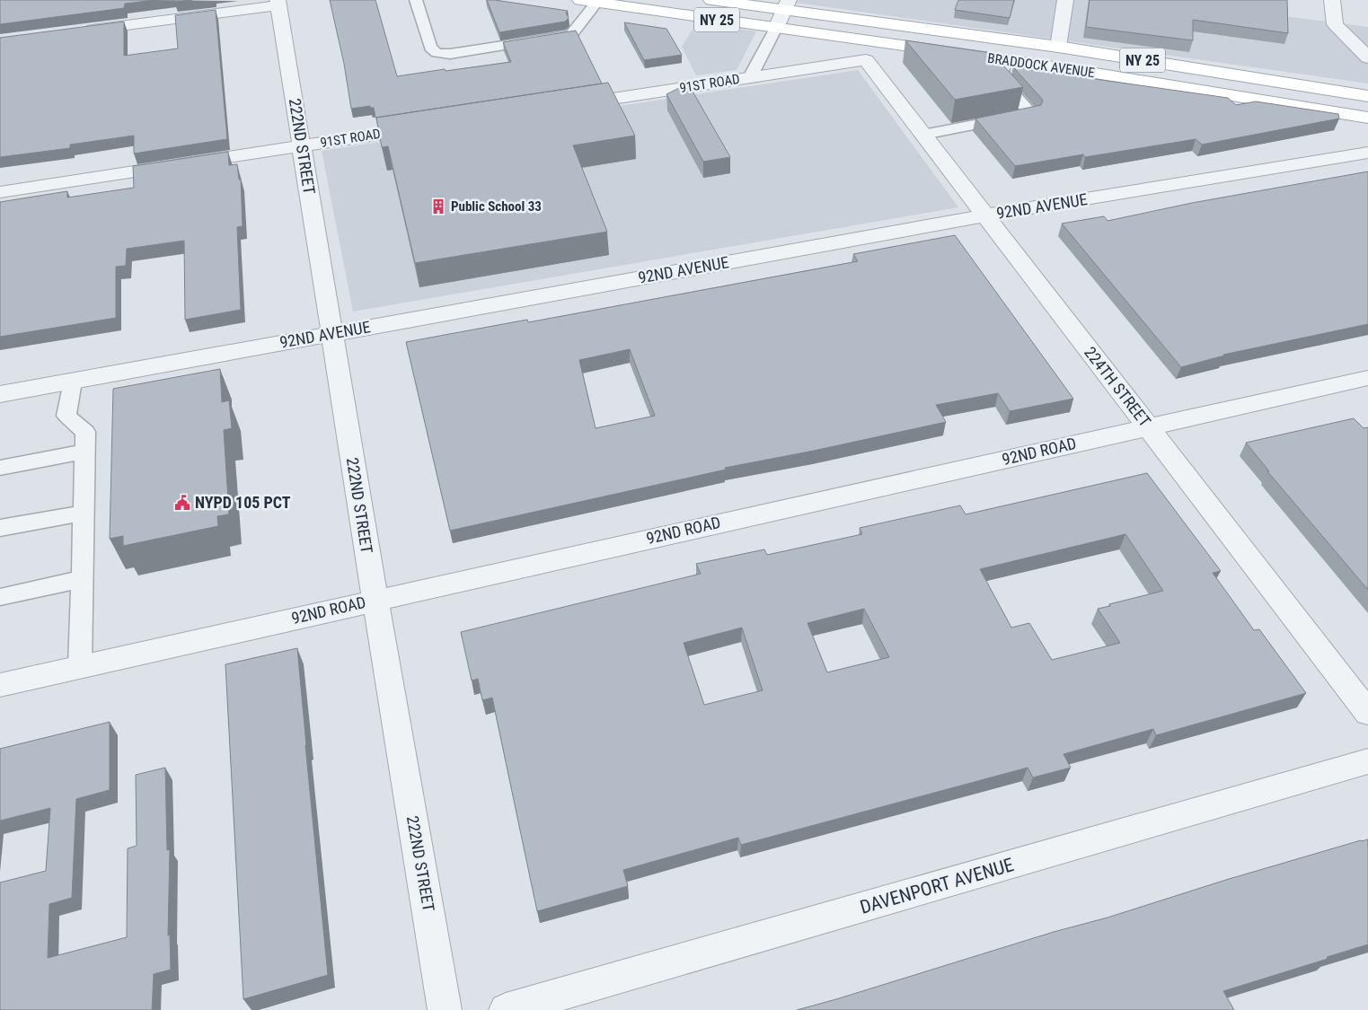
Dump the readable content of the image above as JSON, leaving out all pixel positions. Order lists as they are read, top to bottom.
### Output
{
  "streets": {
    "main road": ["NY 25", "BRADDOCK AVENUE"],
    "street": [
      "91ST ROAD",
      "222ND STREET",
      "92ND AVENUE",
      "224TH STREET",
      "92ND ROAD",
      "DAVENPORT AVENUE"
    ]
  },
  "crossings": [
    ["BRADDOCK AVENUE", "91ST ROAD"],
    ["BRADDOCK AVENUE", "224TH STREET"],
    ["91ST ROAD", "222ND STREET"],
    ["91ST ROAD", "224TH STREET"],
    ["222ND STREET", "92ND AVENUE"],
    ["222ND STREET", "92ND ROAD"],
    ["92ND AVENUE", "224TH STREET"],
    ["224TH STREET", "92ND ROAD"]
  ],
  "places": {
    "building": ["Public School 33"],
    "public building": ["NYPD 105 PCT"]
  }
}
